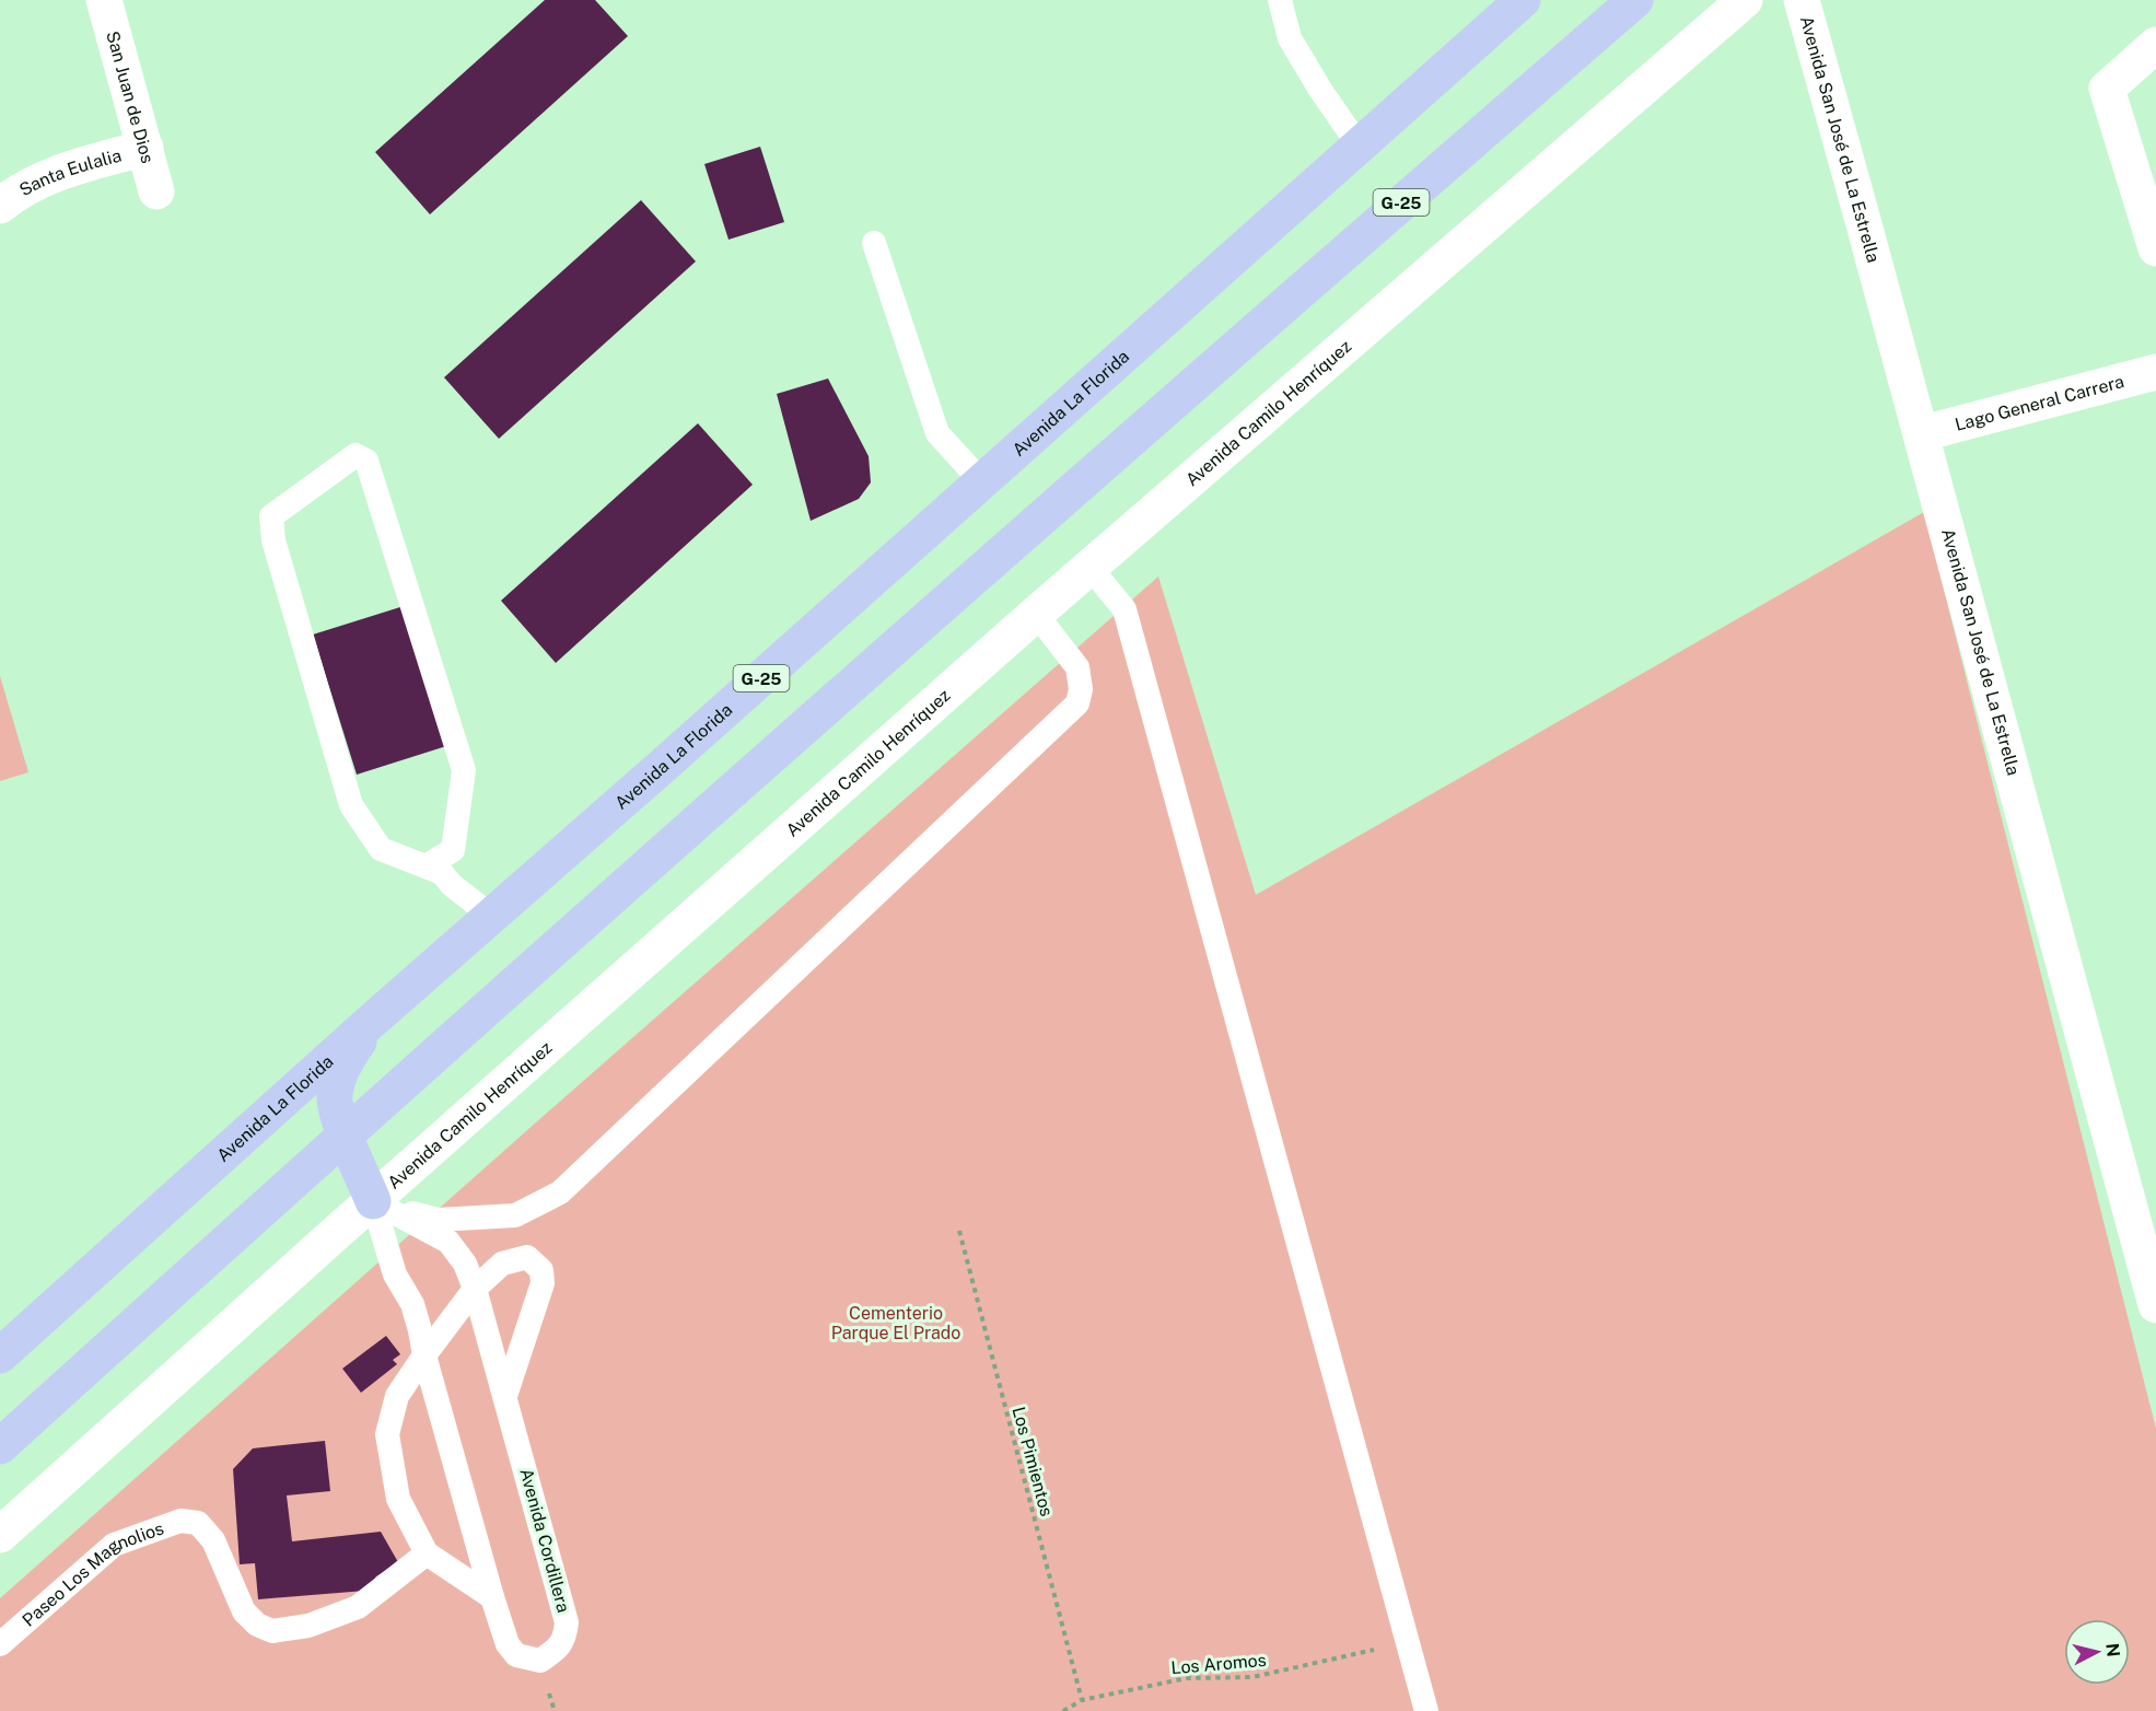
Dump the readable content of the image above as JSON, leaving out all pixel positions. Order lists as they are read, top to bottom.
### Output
{
  "streets": {
    "main road": ["G-25", "Avenida La Florida"],
    "street": [
      "San Juan de Dios",
      "Avenida San José de La Estrella",
      "Santa Eulalia",
      "Lago General Carrera",
      "Avenida Camilo Henríquez"
    ],
    "lane": ["Avenida Cordillera", "Paseo Los Magnolios"],
    "path": ["Los Pimientos", "Los Aromos"]
  },
  "crossings": [
    ["San Juan de Dios", "Santa Eulalia"],
    ["Avenida San José de La Estrella", "Lago General Carrera"],
    ["Avenida Camilo Henríquez", "Avenida Cordillera"],
    ["Los Pimientos", "Los Aromos"]
  ],
  "parks": ["Cementerio Parque El Prado"],
  "north": "right"
}
